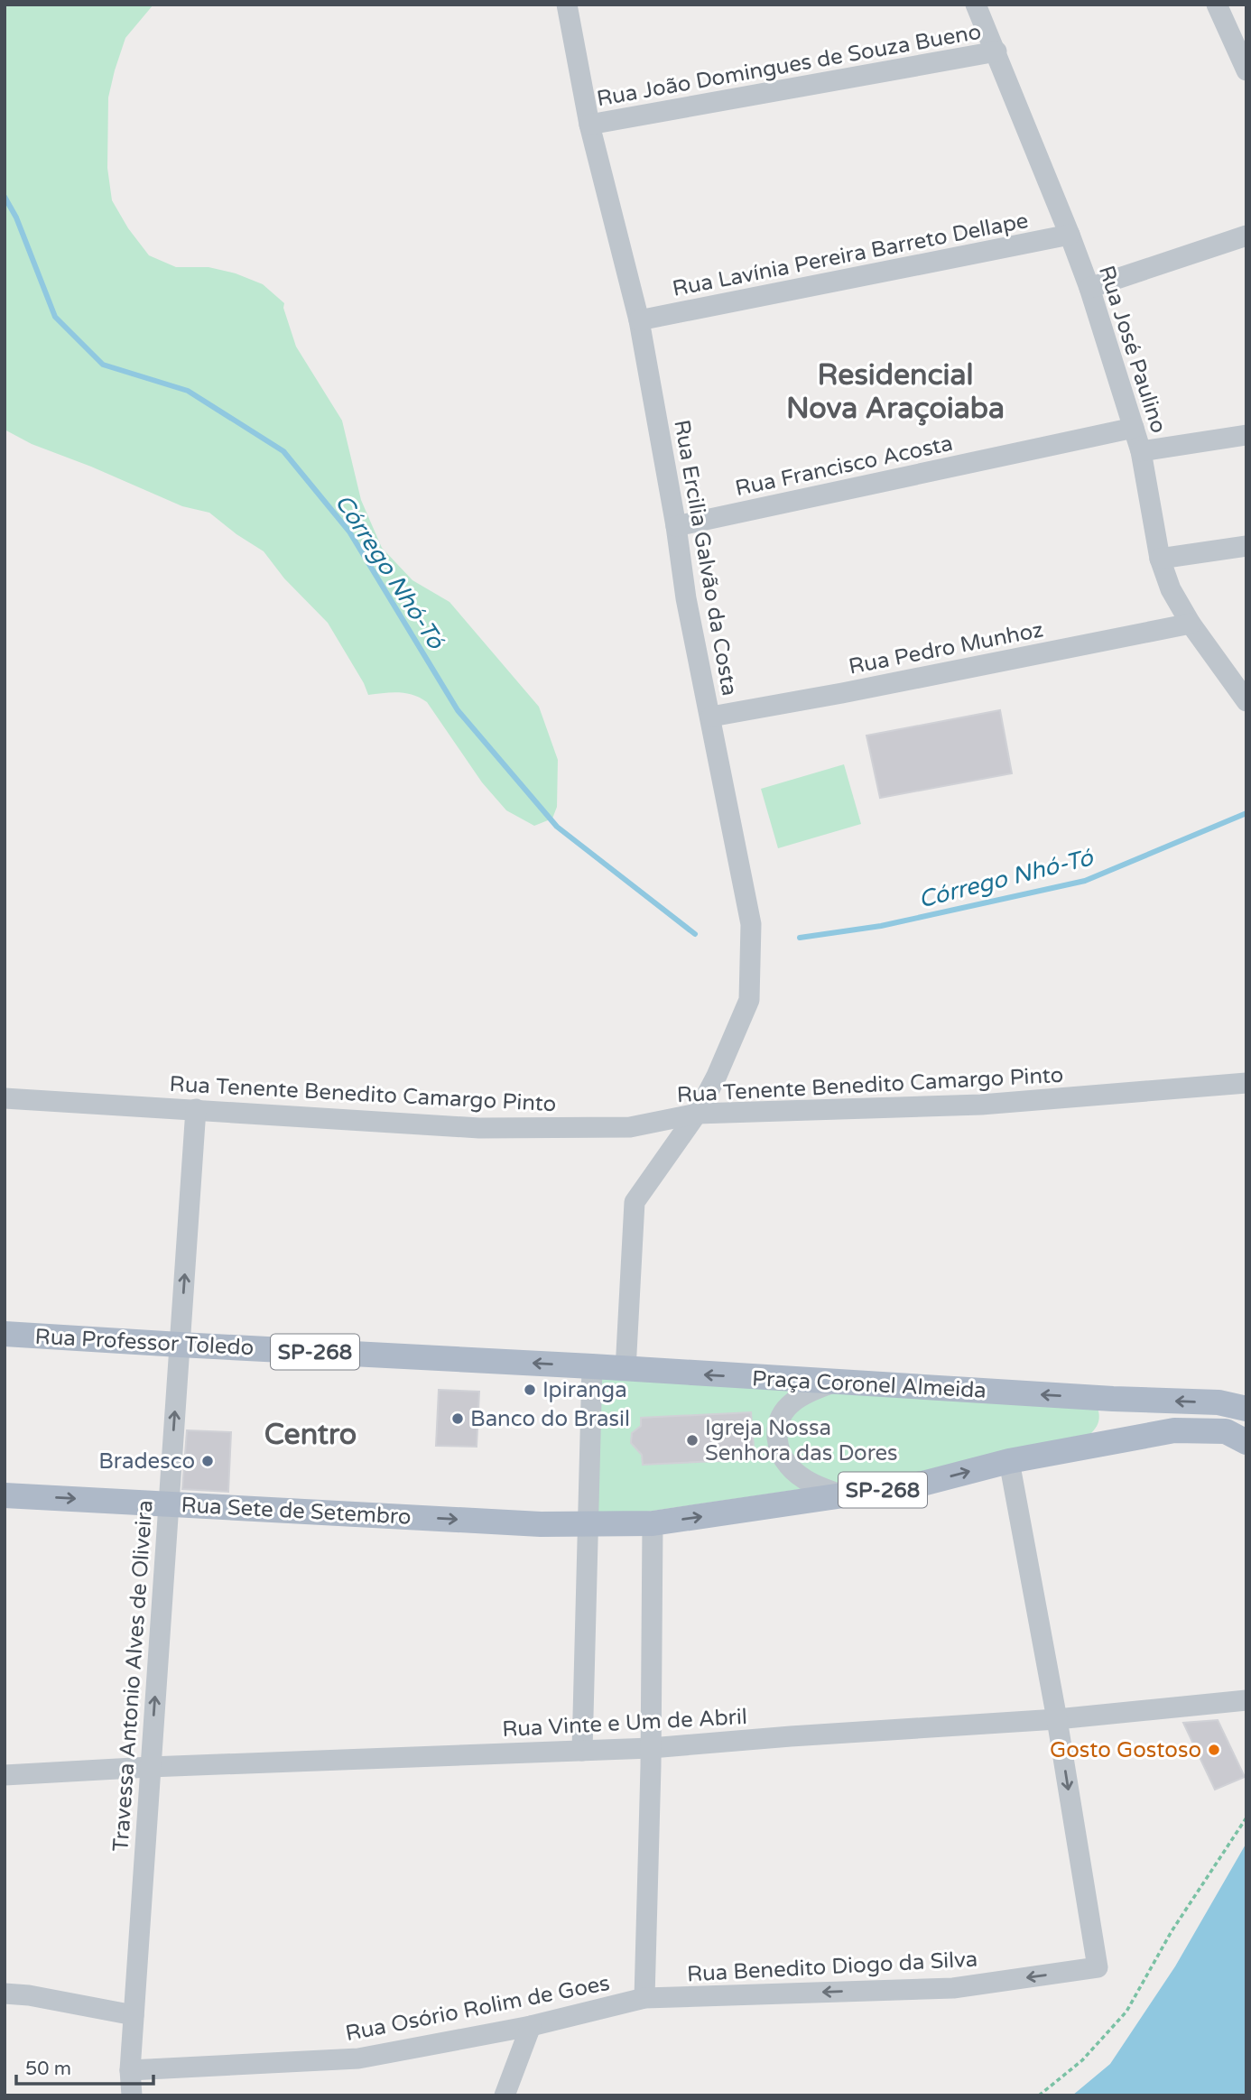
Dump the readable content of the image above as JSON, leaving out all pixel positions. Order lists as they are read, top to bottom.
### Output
{
  "streets": {
    "main road": [
      "Rua Professor Toledo",
      "SP-268",
      "Praça Coronel Almeida",
      "Rua Sete de Setembro"
    ],
    "street": [
      "Rua João Domingues de Souza Bueno",
      "Rua Lavínia Pereira Barreto Dellape",
      "Rua José Paulino",
      "Rua Francisco Acosta",
      "Rua Ercilia Galvão da Costa",
      "Rua Pedro Munhoz",
      "Rua Tenente Benedito Camargo Pinto",
      "Travessa Antonio Alves de Oliveira",
      "Rua Vinte e Um de Abril",
      "Rua Benedito Diogo da Silva",
      "Rua Osório Rolim de Goes"
    ]
  },
  "crossings": [
    ["Rua João Domingues de Souza Bueno", "Rua José Paulino"],
    ["Rua João Domingues de Souza Bueno", "Rua Ercilia Galvão da Costa"],
    ["Rua Lavínia Pereira Barreto Dellape", "Rua José Paulino"],
    ["Rua Lavínia Pereira Barreto Dellape", "Rua Ercilia Galvão da Costa"],
    ["Rua José Paulino", "Rua Francisco Acosta"],
    ["Rua José Paulino", "Rua Pedro Munhoz"],
    ["Rua Francisco Acosta", "Rua Ercilia Galvão da Costa"],
    ["Rua Ercilia Galvão da Costa", "Rua Pedro Munhoz"],
    ["Rua Ercilia Galvão da Costa", "Rua Tenente Benedito Camargo Pinto"],
    ["Rua Ercilia Galvão da Costa", "Rua Professor Toledo"],
    ["Rua Ercilia Galvão da Costa", "Praça Coronel Almeida"],
    ["Rua Tenente Benedito Camargo Pinto", "Travessa Antonio Alves de Oliveira"],
    ["Rua Professor Toledo", "Praça Coronel Almeida"],
    ["Rua Professor Toledo", "Travessa Antonio Alves de Oliveira"],
    ["SP-268", "Rua Sete de Setembro"],
    ["Rua Sete de Setembro", "Travessa Antonio Alves de Oliveira"],
    ["Travessa Antonio Alves de Oliveira", "Rua Vinte e Um de Abril"],
    ["Travessa Antonio Alves de Oliveira", "Rua Osório Rolim de Goes"],
    ["Rua Vinte e Um de Abril", "Rua Benedito Diogo da Silva"],
    ["Rua Benedito Diogo da Silva", "Rua Osório Rolim de Goes"]
  ],
  "one_way": ["Rua Professor Toledo", "Rua Sete de Setembro", "Travessa Antonio Alves de Oliveira"],
  "districts": ["Residencial Nova Araçoiaba", "Centro"],
  "water": ["Córrego Nhó-Tó"],
  "places": [
    "Ipiranga",
    "Banco do Brasil",
    "Igreja Nossa Senhora das Dores",
    "Bradesco",
    "Gosto Gostoso"
  ],
  "scale_bar": "50 m"
}
